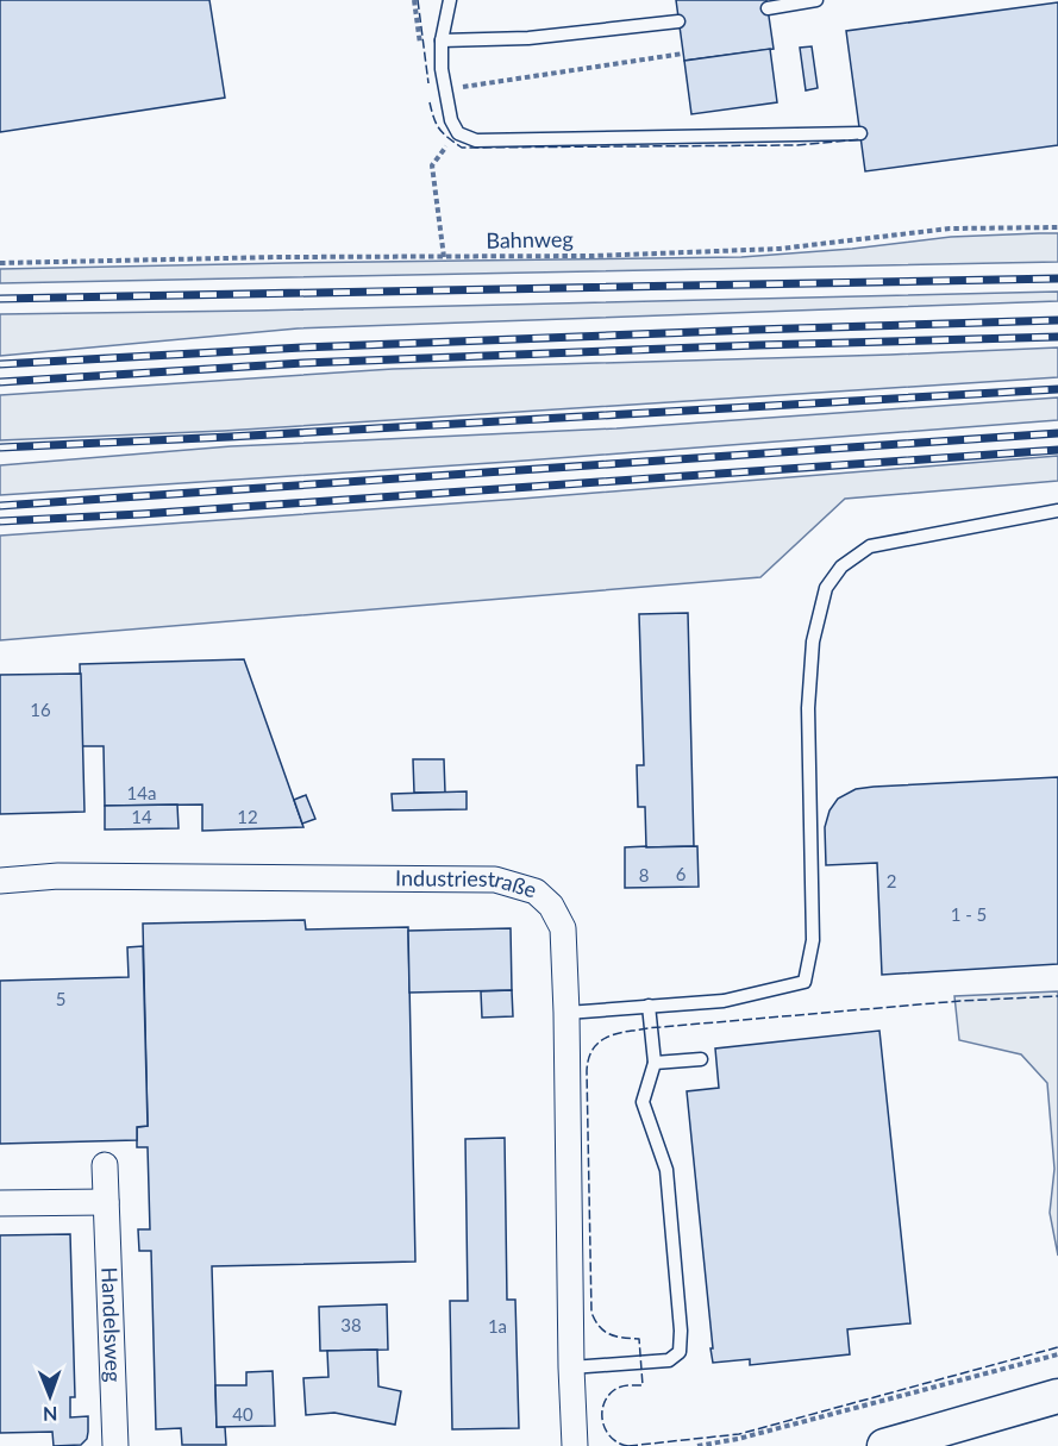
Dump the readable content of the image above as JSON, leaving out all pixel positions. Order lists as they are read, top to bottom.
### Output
{
  "streets": {
    "street": ["Industriestraße", "Handelsweg"],
    "path": ["Bahnweg"]
  },
  "house_numbers": [
    "16",
    "14a",
    "14",
    "12",
    "6",
    "8",
    "2",
    "1 - 5",
    "5",
    "38",
    "1a",
    "40"
  ],
  "north": "bottom"
}
